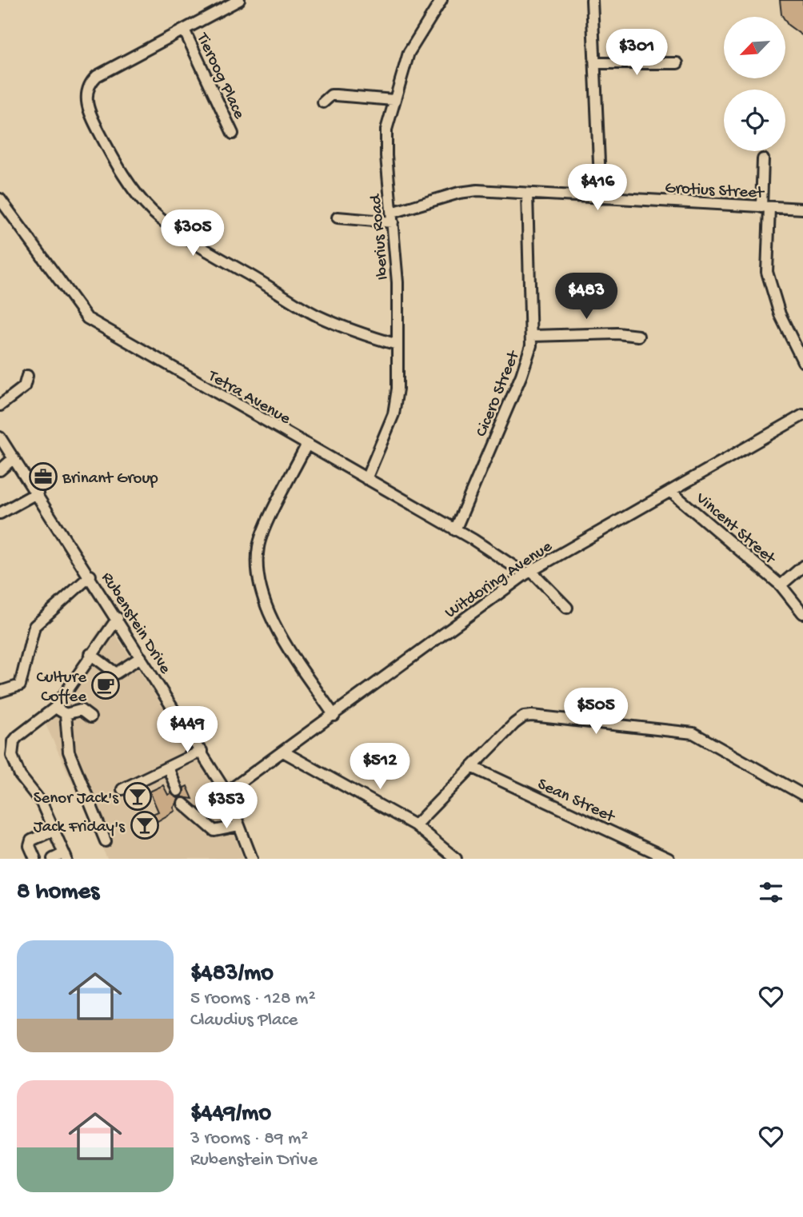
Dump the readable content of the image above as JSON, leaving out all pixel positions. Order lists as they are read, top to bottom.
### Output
{
  "streets": {
    "street": [
      "Tieroog Place",
      "Grotius Street",
      "Iberius Road",
      "Cicero Street",
      "Tetra Avenue",
      "Vincent Street",
      "Witdoring Avenue",
      "Rubenstein Drive",
      "Sean Street"
    ]
  },
  "crossings": [
    ["Grotius Street", "Iberius Road"],
    ["Grotius Street", "Cicero Street"],
    ["Iberius Road", "Tetra Avenue"],
    ["Cicero Street", "Tetra Avenue"],
    ["Tetra Avenue", "Witdoring Avenue"],
    ["Vincent Street", "Witdoring Avenue"],
    ["Witdoring Avenue", "Rubenstein Drive"]
  ],
  "places": {
    "office": ["Brinant Group"],
    "cafe": ["Culture Coffee"],
    "bar": ["Senor Jack's", "Jack Friday's"]
  },
  "north": "bottom left",
  "page": {
    "price": [
      "$301",
      "$416",
      "$305",
      "$483",
      "$505",
      "$449",
      "$512",
      "$353"
    ],
    "heading": "8 homes",
    "list": [
      {
        "name": "$483/mo",
        "note": "5 rooms · 128 m² · Claudius Place"
      },
      {
        "name": "$449/mo",
        "note": "3 rooms · 89 m² · Rubenstein Drive"
      }
    ]
  }
}
